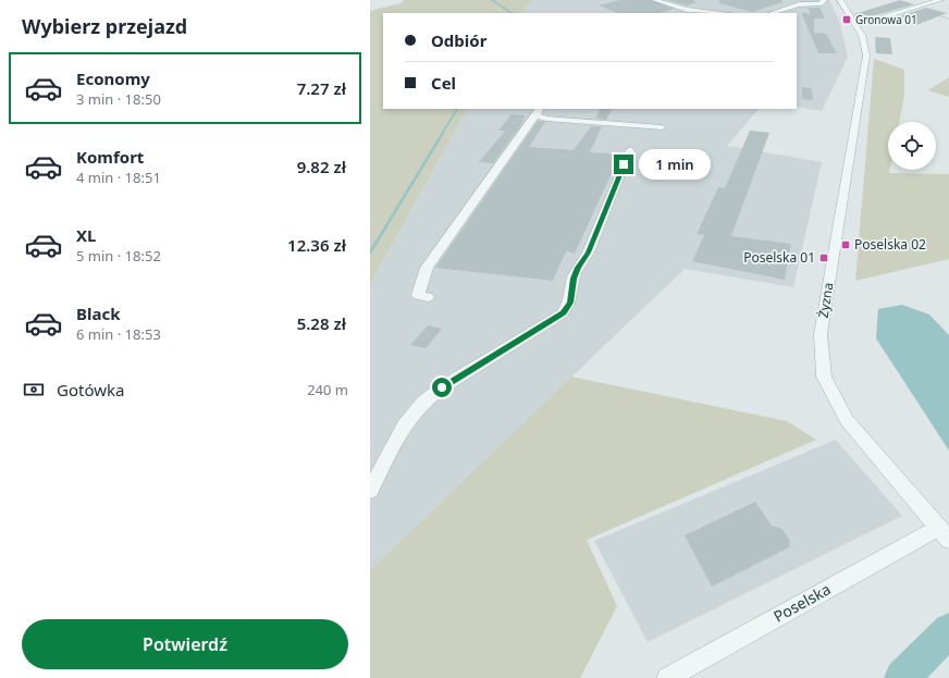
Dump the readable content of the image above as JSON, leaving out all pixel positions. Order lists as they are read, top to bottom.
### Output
{
  "streets": {
    "street": ["Żyzna", "Poselska"]
  },
  "crossings": [
    ["Żyzna", "Poselska"]
  ],
  "places": {
    "transit": ["Gronowa 01", "Poselska 02", "Poselska 01"]
  },
  "page": {
    "heading": "Wybierz przejazd",
    "banner": ["Odbiór", "Cel"],
    "list": [
      {
        "name": "Economy",
        "note": "3 min · 18:50",
        "value": "7.27 zł"
      },
      {
        "name": "Komfort",
        "note": "4 min · 18:51",
        "value": "9.82 zł"
      },
      {
        "name": "XL",
        "note": "5 min · 18:52",
        "value": "12.36 zł"
      },
      {
        "name": "Black",
        "note": "6 min · 18:53",
        "value": "5.28 zł"
      }
    ],
    "bubble": "1 min",
    "pay": ["Gotówka", "240 m"],
    "buttons": "Potwierdź"
  }
}
